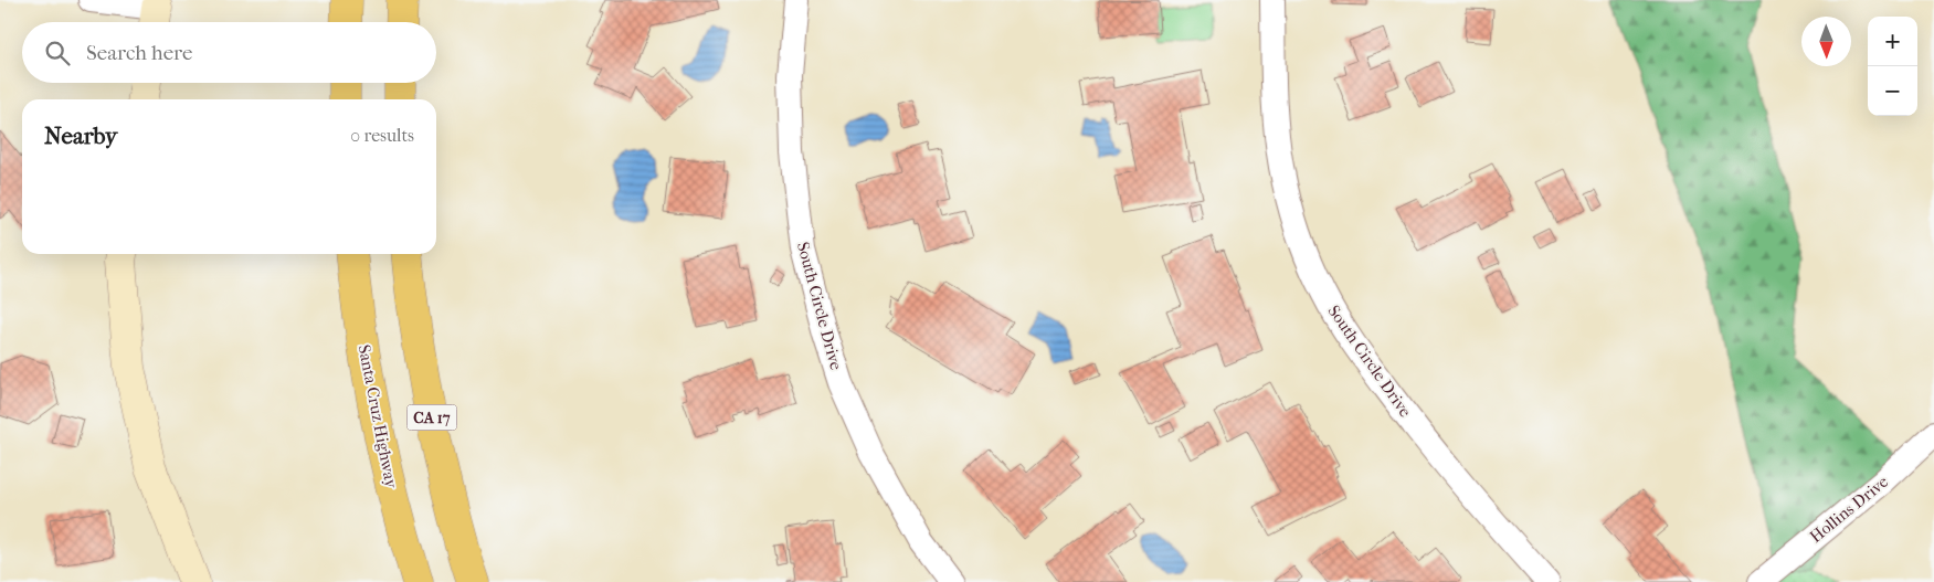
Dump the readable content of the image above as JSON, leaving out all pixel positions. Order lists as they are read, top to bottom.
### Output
{
  "streets": {
    "highway": ["Santa Cruz Highway", "CA 17"],
    "street": ["South Circle Drive", "Hollins Drive"]
  },
  "north": "bottom",
  "page": {
    "map_buttons": ["+", "−"],
    "search": "Search here",
    "heading": ["Nearby", "0 results"]
  }
}
